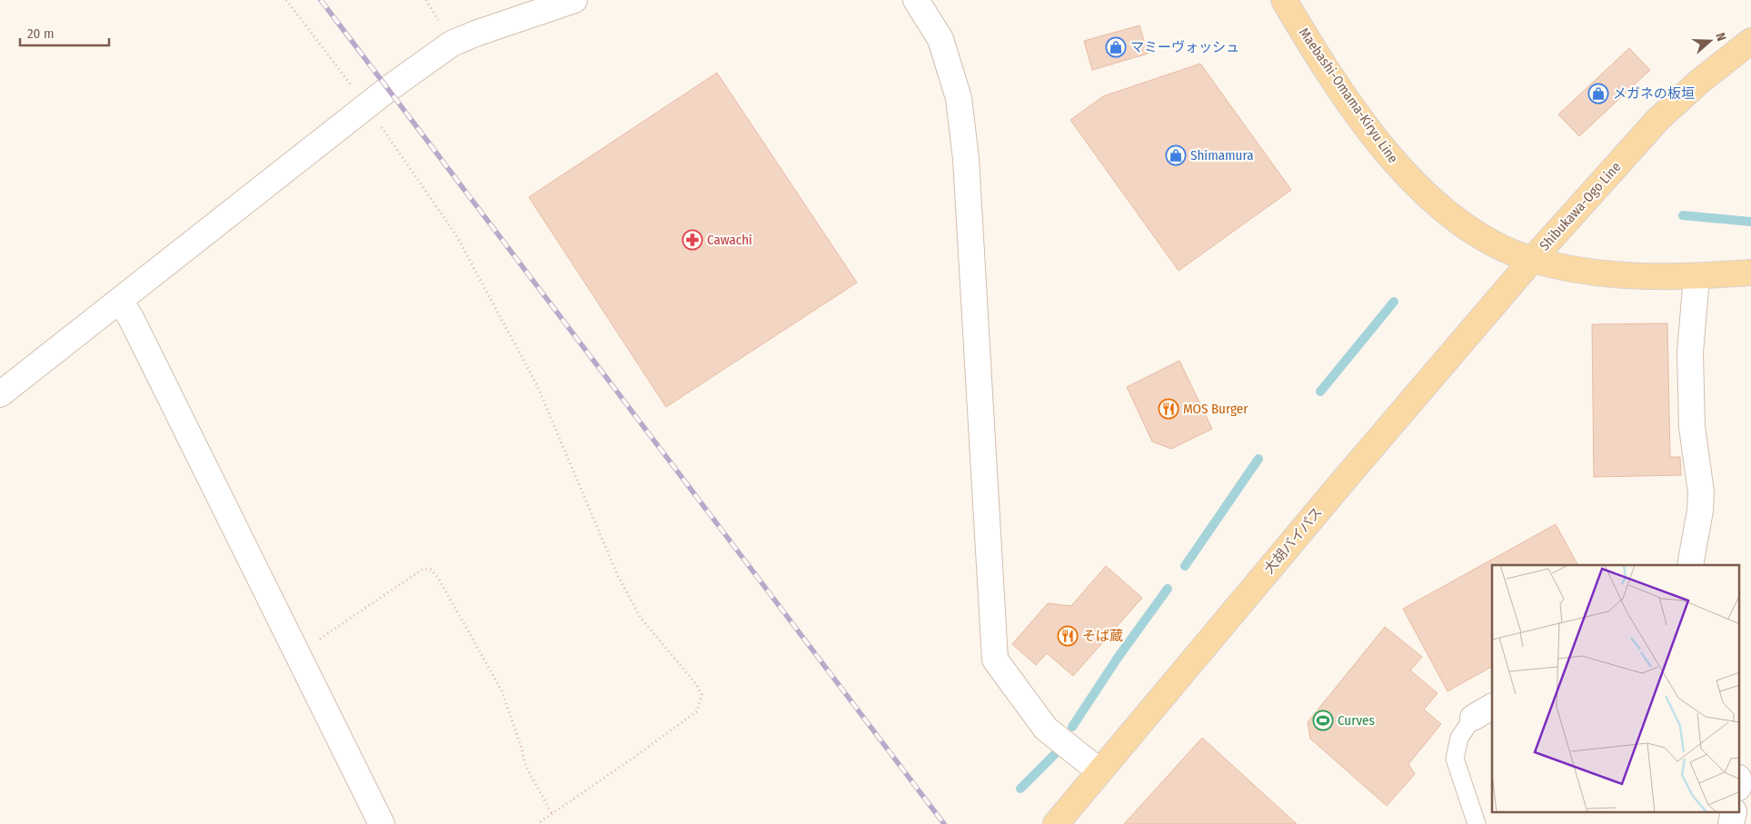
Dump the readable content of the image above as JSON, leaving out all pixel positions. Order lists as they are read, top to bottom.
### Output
{
  "streets": {
    "main road": ["Maebashi-Omama-Kiryu Line", "Shibukawa-Ogo Line", "大胡バイパス"]
  },
  "crossings": [
    ["Maebashi-Omama-Kiryu Line", "Shibukawa-Ogo Line"],
    ["Maebashi-Omama-Kiryu Line", "大胡バイパス"],
    ["Shibukawa-Ogo Line", "大胡バイパス"]
  ],
  "places": {
    "shop": ["マミーヴォッシュ", "メガネの板垣", "Shimamura"],
    "pharmacy": ["Cawachi"],
    "restaurant": ["MOS Burger", "そば蔵"],
    "sports": ["Curves"]
  },
  "scale_bar": "20 m",
  "north": "right"
}
